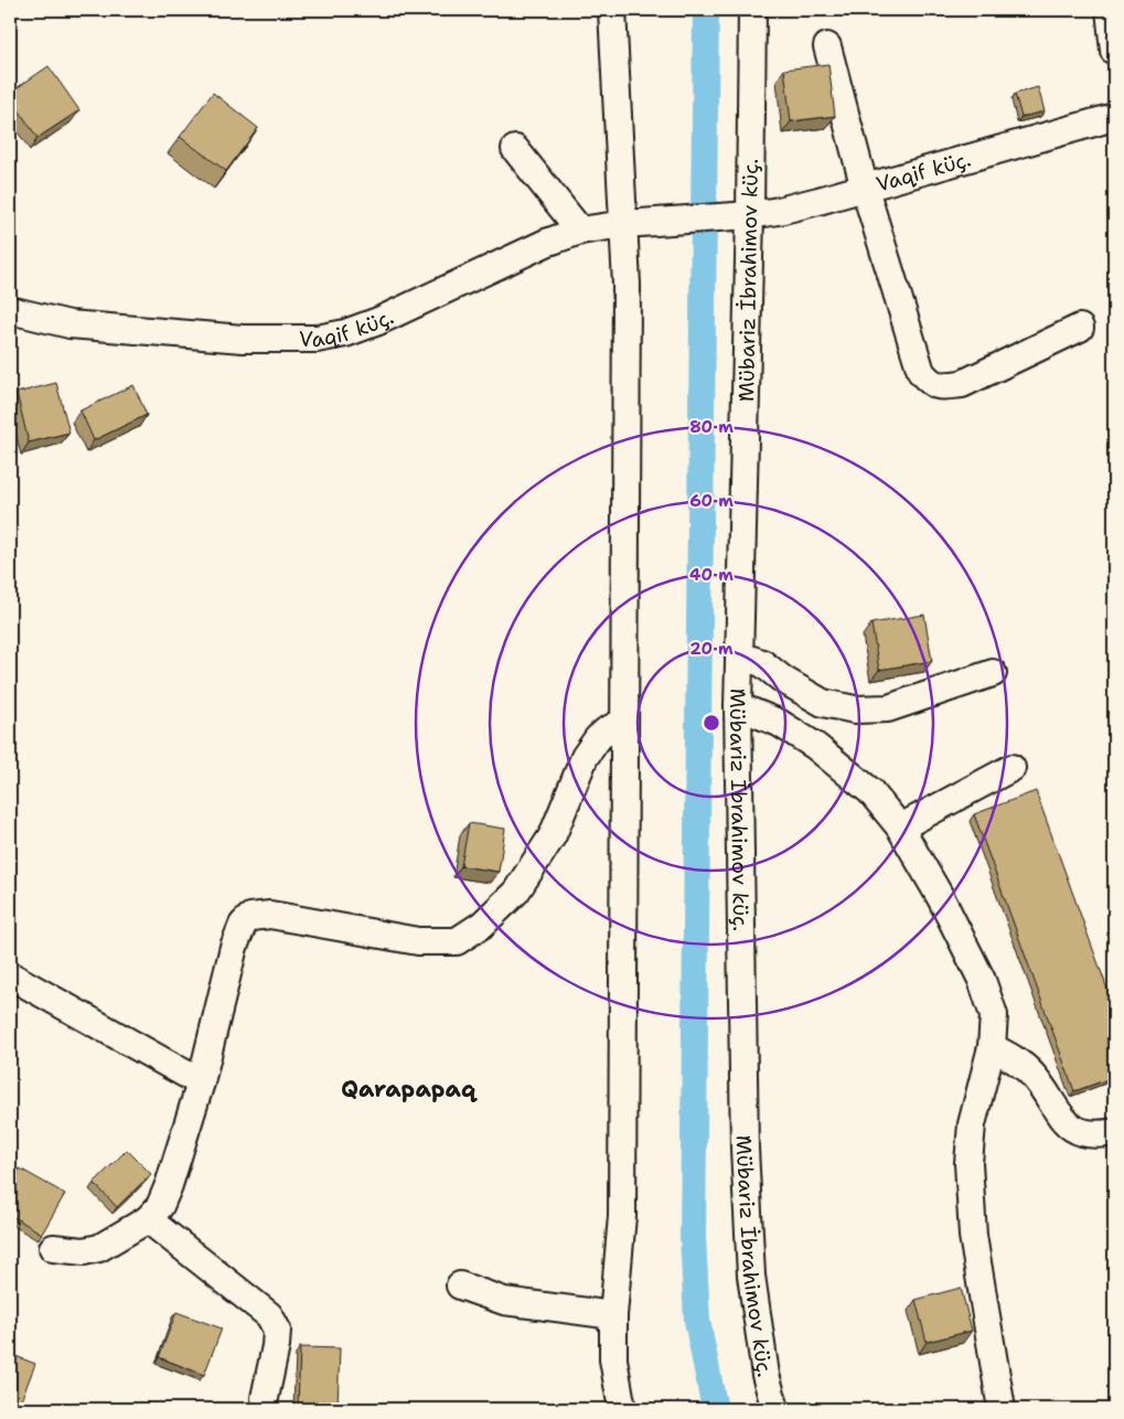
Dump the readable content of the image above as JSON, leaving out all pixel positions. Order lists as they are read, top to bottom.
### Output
{
  "streets": {
    "street": ["Vaqif küç.", "Mübariz İbrahimov küç."]
  },
  "crossings": [
    ["Vaqif küç.", "Mübariz İbrahimov küç."]
  ],
  "districts": ["Qarapapaq"],
  "rings": [
    "80 m",
    "60 m",
    "40 m",
    "20 m"
  ]
}
